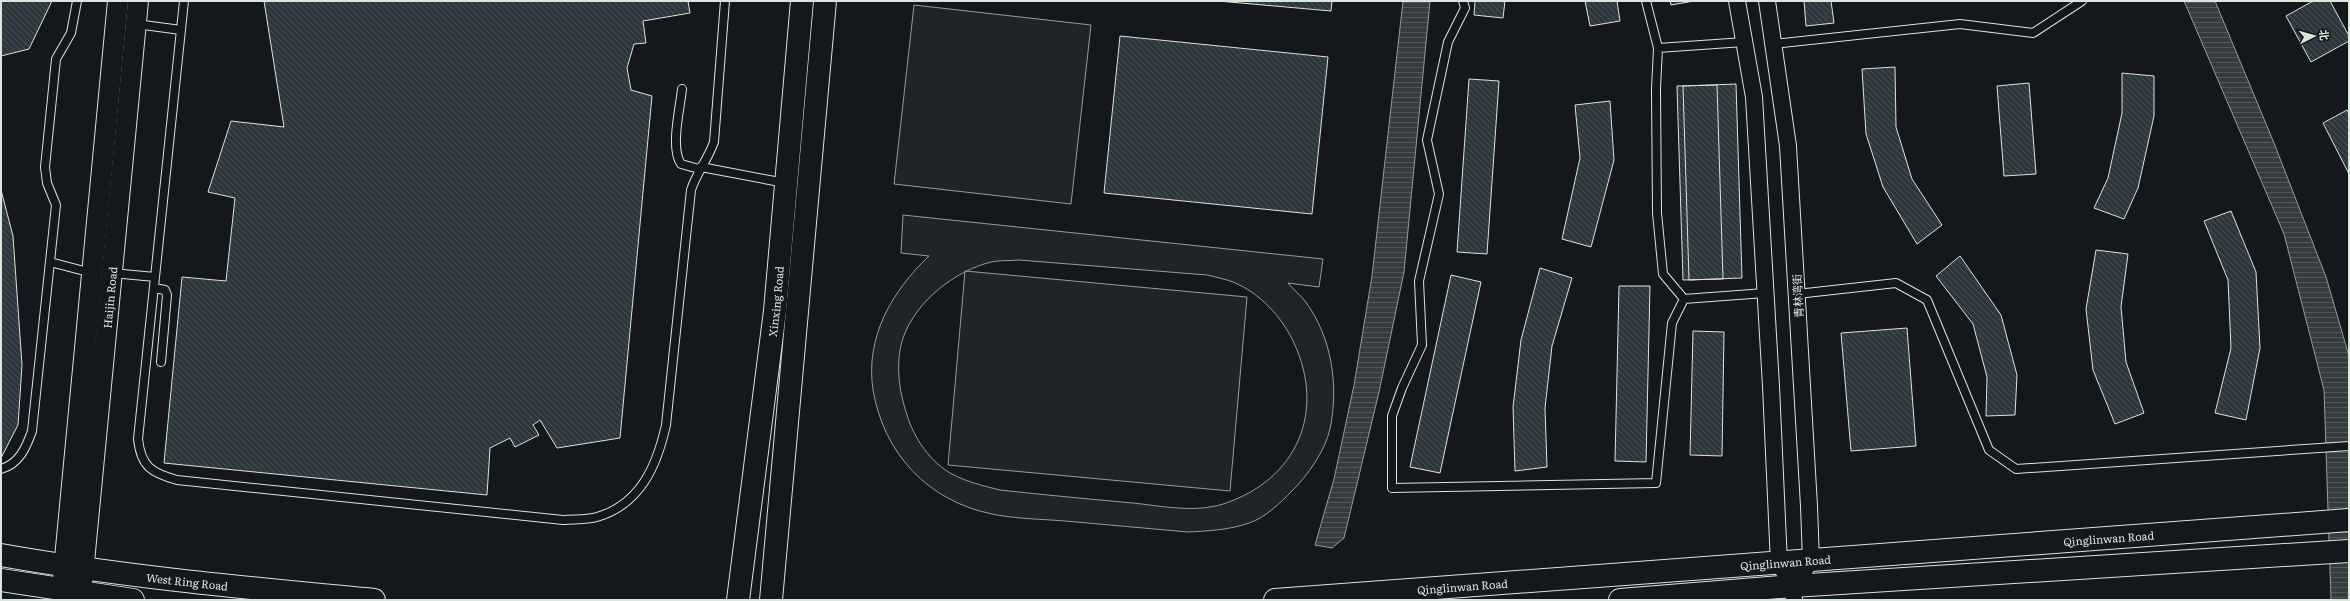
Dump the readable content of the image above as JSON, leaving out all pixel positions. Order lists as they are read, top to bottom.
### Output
{
  "streets": {
    "main road": ["Xinxing Road", "Qinglinwan Road", "West Ring Road"],
    "street": ["青林湾街", "Haijin Road"]
  },
  "crossings": [
    ["青林湾街", "Qinglinwan Road"],
    ["Haijin Road", "West Ring Road"]
  ],
  "north": "right"
}
